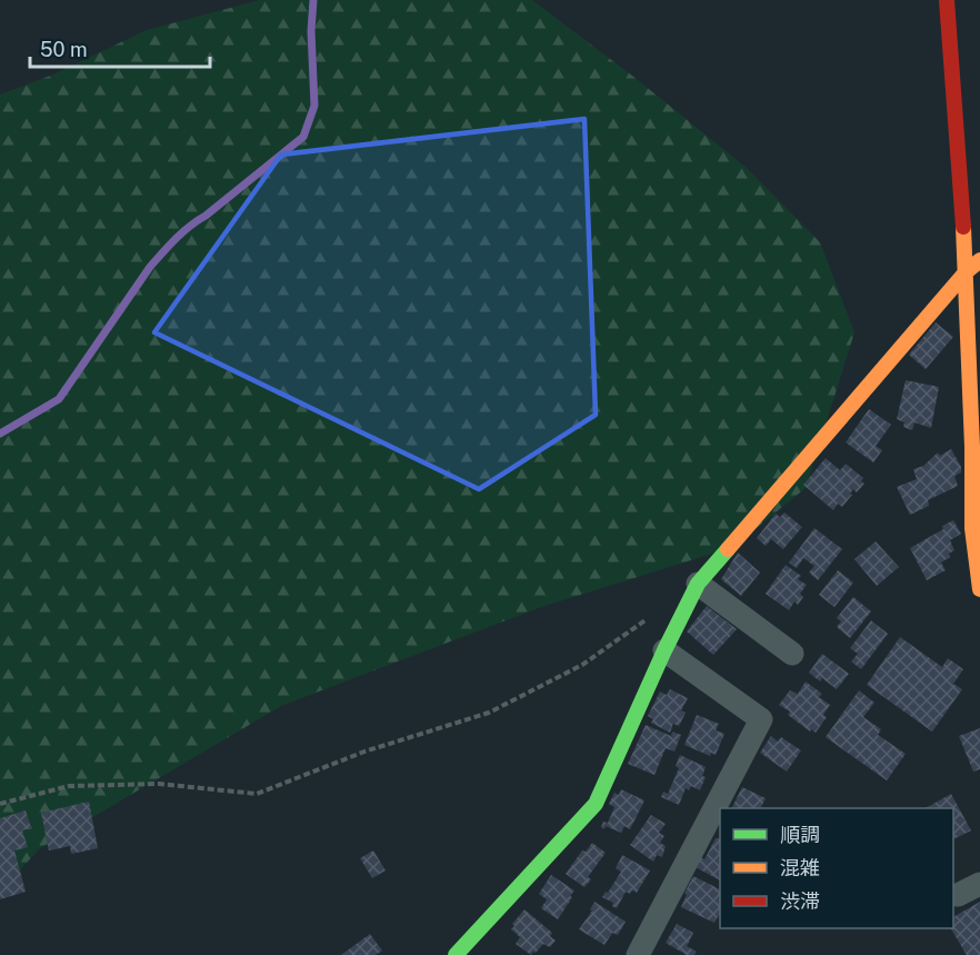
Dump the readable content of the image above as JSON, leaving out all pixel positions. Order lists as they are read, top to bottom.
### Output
{
  "legend": ["順調", "混雑", "渋滞"],
  "scale_bar": "50 m"
}
